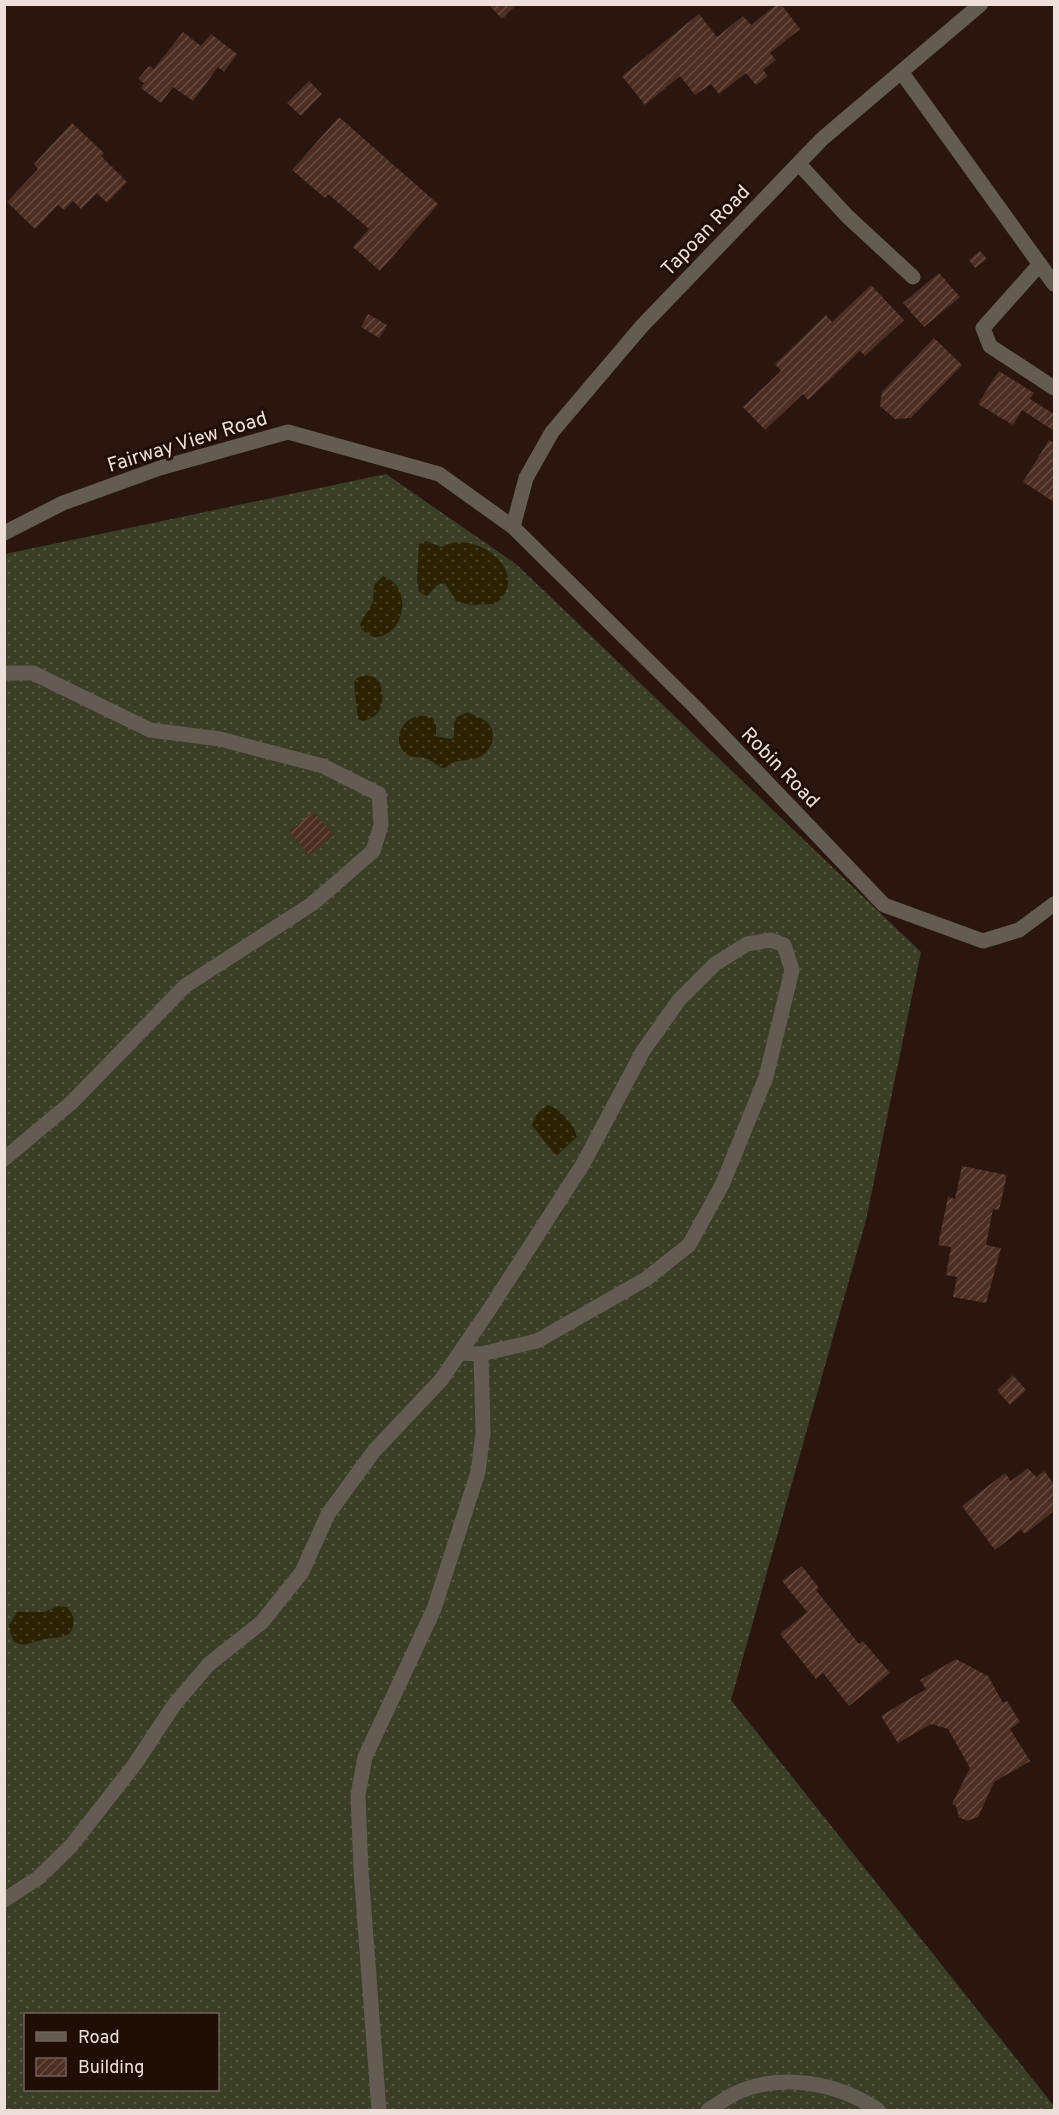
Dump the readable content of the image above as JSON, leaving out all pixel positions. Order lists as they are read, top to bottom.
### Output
{
  "streets": {
    "street": ["Tapoan Road", "Fairway View Road", "Robin Road"]
  },
  "crossings": [
    ["Tapoan Road", "Fairway View Road"],
    ["Tapoan Road", "Robin Road"],
    ["Fairway View Road", "Robin Road"]
  ],
  "legend": ["Road", "Building"]
}
